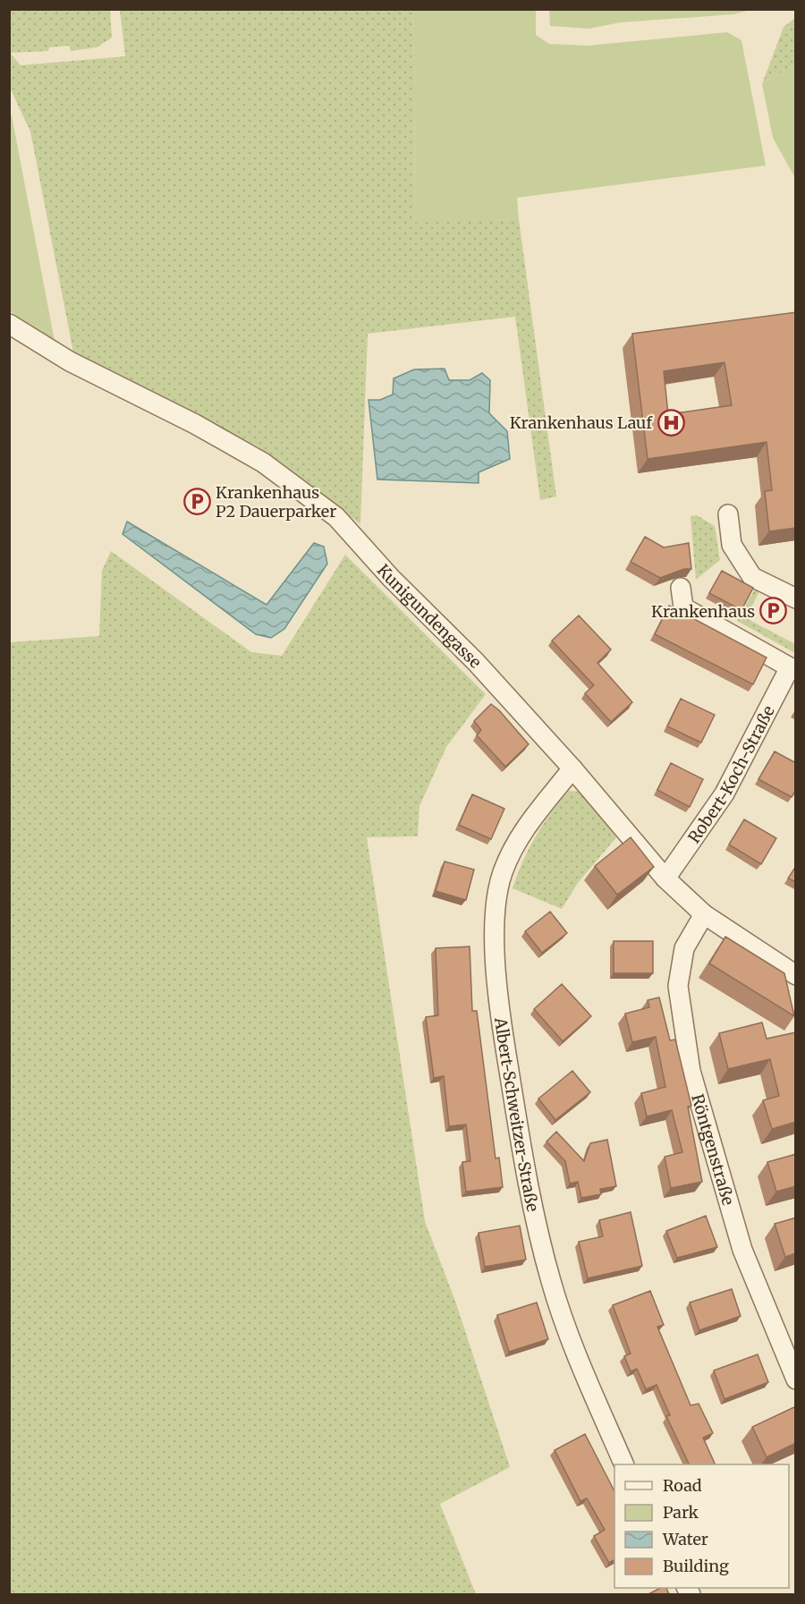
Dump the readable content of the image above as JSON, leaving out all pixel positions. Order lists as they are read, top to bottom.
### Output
{
  "streets": {
    "street": [
      "Kunigundengasse",
      "Robert-Koch-Straße",
      "Albert-Schweitzer-Straße",
      "Röntgenstraße"
    ]
  },
  "crossings": [
    ["Kunigundengasse", "Robert-Koch-Straße"],
    ["Kunigundengasse", "Albert-Schweitzer-Straße"],
    ["Kunigundengasse", "Röntgenstraße"]
  ],
  "places": {
    "hospital": ["Krankenhaus Lauf"],
    "parking": ["Krankenhaus P2 Dauerparker", "Krankenhaus"]
  },
  "legend": [
    "Road",
    "Park",
    "Water",
    "Building"
  ]
}
